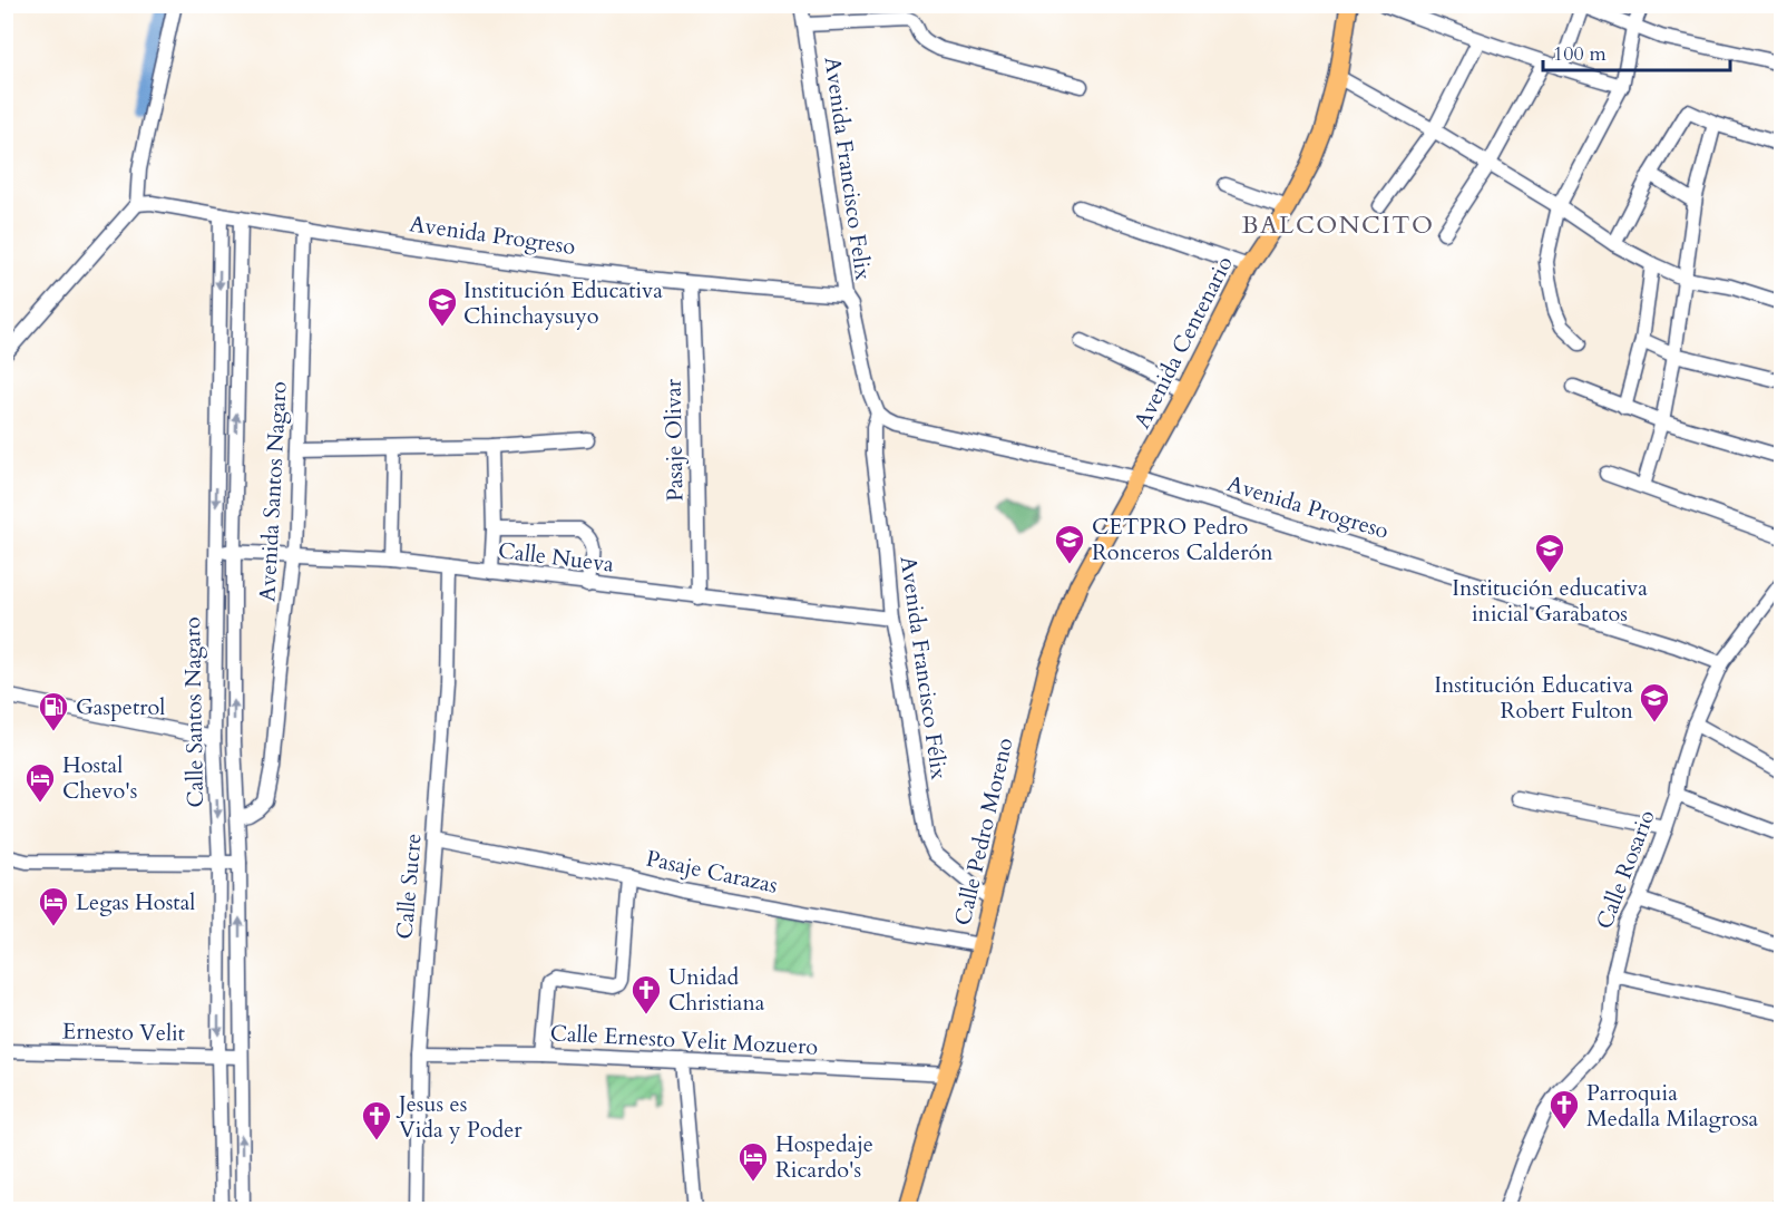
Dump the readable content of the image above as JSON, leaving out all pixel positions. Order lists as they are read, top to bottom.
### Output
{
  "streets": {
    "main road": ["Avenida Centenario", "Calle Pedro Moreno"],
    "street": [
      "Avenida Francisco Felix",
      "Avenida Progreso",
      "Pasaje Olivar",
      "Avenida Santos Nagaro",
      "Calle Nueva",
      "Avenida Francisco Félix",
      "Calle Santos Nagaro",
      "Calle Rosario",
      "Pasaje Carazas",
      "Calle Sucre",
      "Ernesto Velit",
      "Calle Ernesto Velit Mozuero"
    ]
  },
  "crossings": [
    ["Avenida Francisco Felix", "Avenida Progreso"],
    ["Avenida Francisco Felix", "Avenida Francisco Félix"],
    ["Avenida Progreso", "Avenida Centenario"],
    ["Avenida Progreso", "Pasaje Olivar"],
    ["Avenida Progreso", "Avenida Santos Nagaro"],
    ["Avenida Progreso", "Avenida Francisco Félix"],
    ["Avenida Progreso", "Calle Santos Nagaro"],
    ["Avenida Progreso", "Calle Pedro Moreno"],
    ["Avenida Progreso", "Calle Rosario"],
    ["Avenida Centenario", "Calle Pedro Moreno"],
    ["Pasaje Olivar", "Calle Nueva"],
    ["Avenida Santos Nagaro", "Calle Nueva"],
    ["Avenida Santos Nagaro", "Calle Santos Nagaro"],
    ["Calle Nueva", "Avenida Francisco Félix"],
    ["Calle Nueva", "Calle Santos Nagaro"],
    ["Calle Nueva", "Calle Sucre"],
    ["Avenida Francisco Félix", "Calle Pedro Moreno"],
    ["Calle Santos Nagaro", "Ernesto Velit"],
    ["Calle Pedro Moreno", "Pasaje Carazas"],
    ["Calle Pedro Moreno", "Calle Ernesto Velit Mozuero"],
    ["Pasaje Carazas", "Calle Sucre"],
    ["Calle Sucre", "Calle Ernesto Velit Mozuero"]
  ],
  "districts": ["BALCONCITO"],
  "places": {
    "school or university": [
      "Institución Educativa Chinchaysuyo",
      "CETPRO Pedro Ronceros Calderón",
      "Institución educativa inicial Garabatos",
      "Institución Educativa Robert Fulton"
    ],
    "fuel station": ["Gaspetrol"],
    "hotel": ["Hostal Chevo's", "Legas Hostal", "Hospedaje Ricardo's"],
    "church": ["Unidad Christiana", "Parroquia Medalla Milagrosa", "Jesus es Vida y Poder"]
  },
  "scale_bar": "100 m"
}
